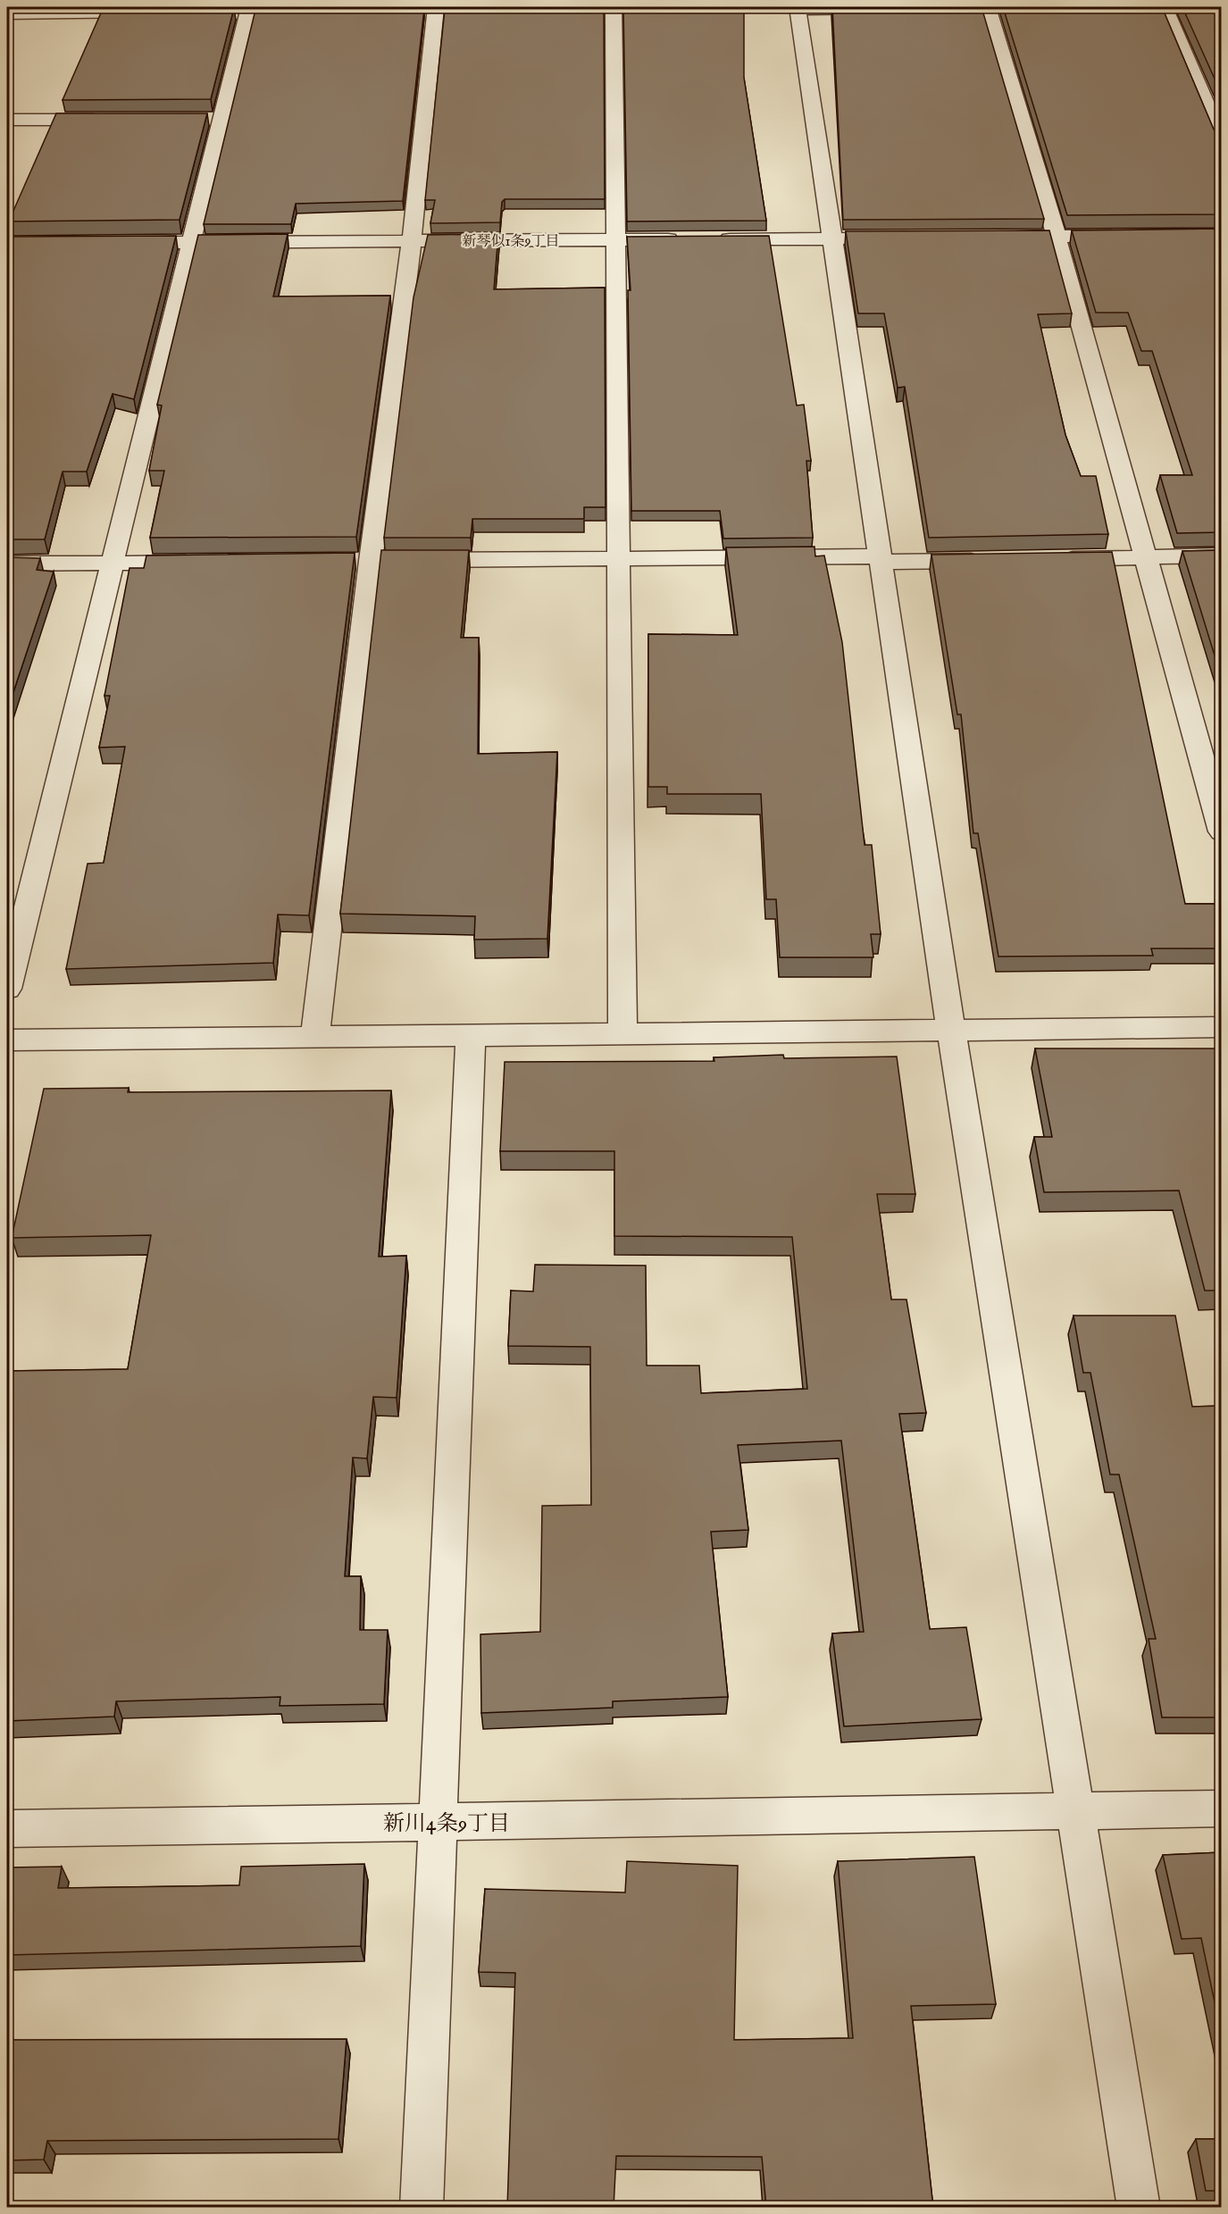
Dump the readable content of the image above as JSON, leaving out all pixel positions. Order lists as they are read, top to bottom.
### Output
{
  "districts": ["新琴似1条9丁目", "新川4条9丁目"]
}
